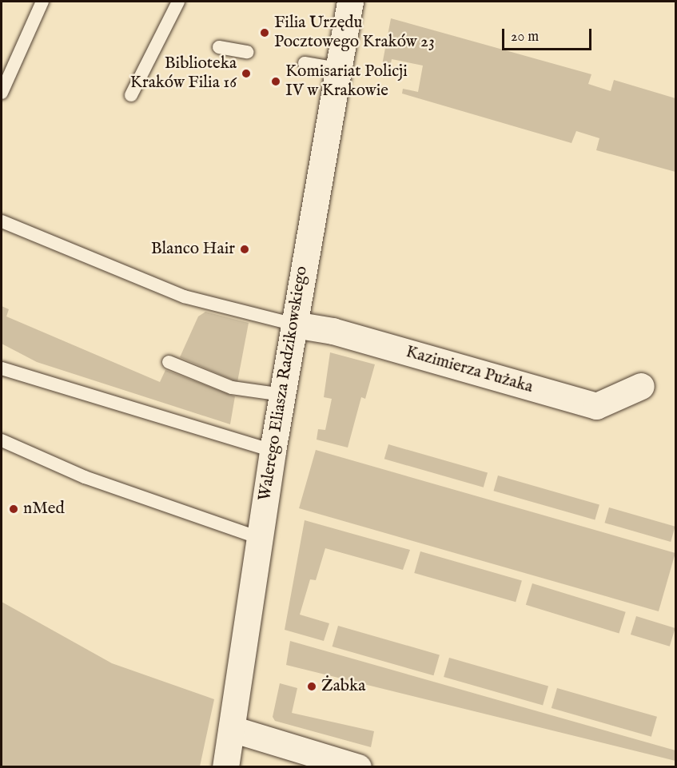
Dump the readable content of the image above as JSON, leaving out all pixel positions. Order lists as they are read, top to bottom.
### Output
{
  "streets": {
    "street": ["Kazimierza Pużaka", "Walerego Eliasza Radzikowskiego"]
  },
  "crossings": [
    ["Kazimierza Pużaka", "Walerego Eliasza Radzikowskiego"]
  ],
  "places": [
    "Filia Urzędu Pocztowego Kraków 23",
    "Biblioteka Kraków Filia 16",
    "Komisariat Policji IV w Krakowie",
    "Blanco Hair",
    "nMed",
    "Żabka"
  ],
  "scale_bar": "20 m"
}
